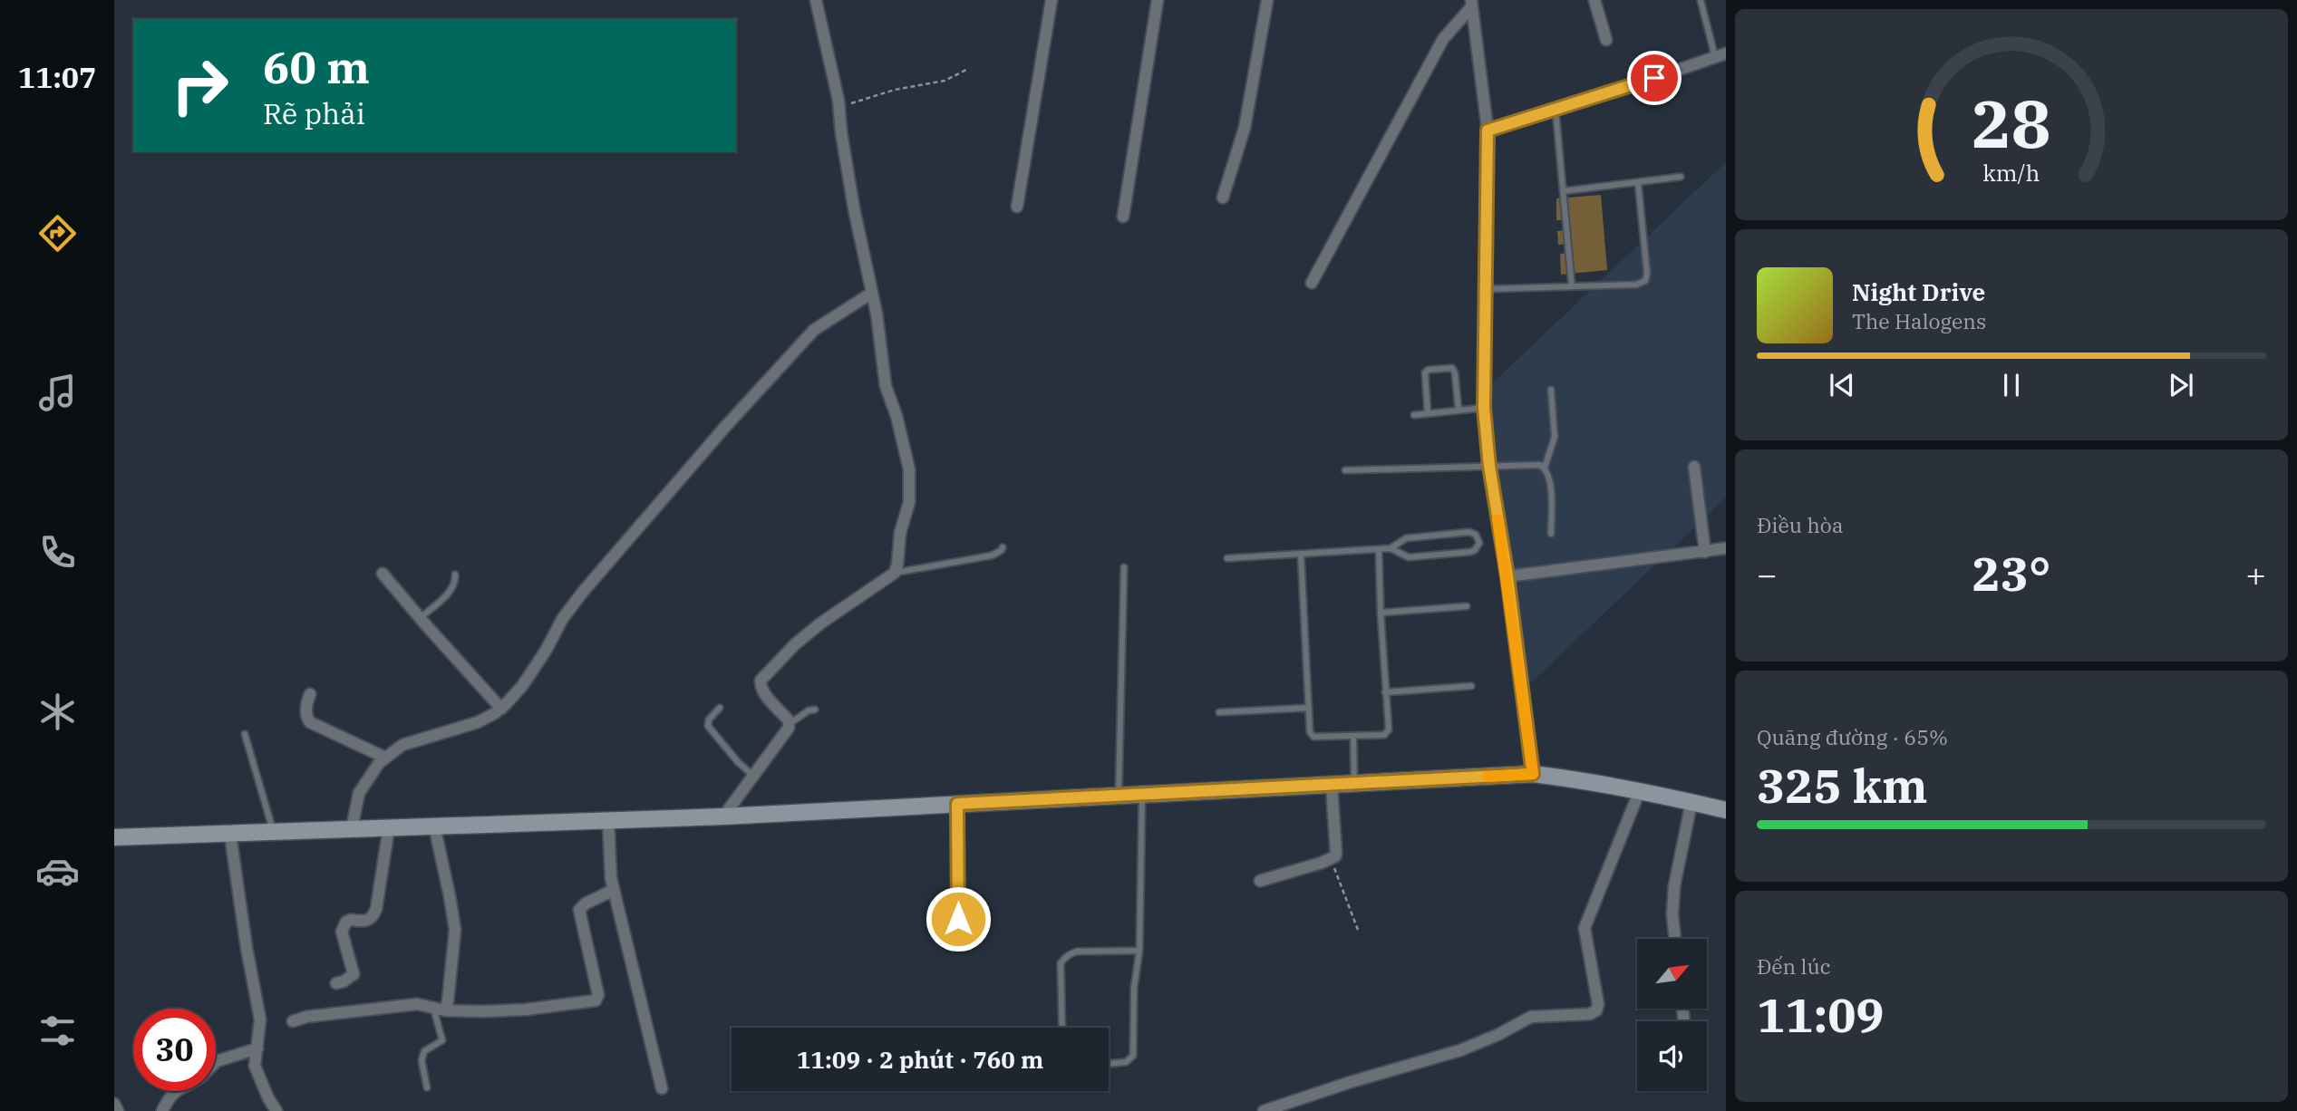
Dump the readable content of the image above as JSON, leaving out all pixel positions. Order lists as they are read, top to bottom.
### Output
{
  "north": "top right",
  "page": {
    "tabs": "11:07",
    "turn": ["60 m", "Rẽ phải"],
    "song": ["Night Drive", "The Halogens"],
    "tile": [
      "Điều hòa",
      ["Quãng đường · 65%", "325 km"],
      ["Đến lúc", "11:09"]
    ],
    "heat": ["−", "23°", "+"],
    "limit": "30",
    "trip": "11:09 · 2 phút · 760 m",
    "gauge": ["28", "km/h"]
  }
}
